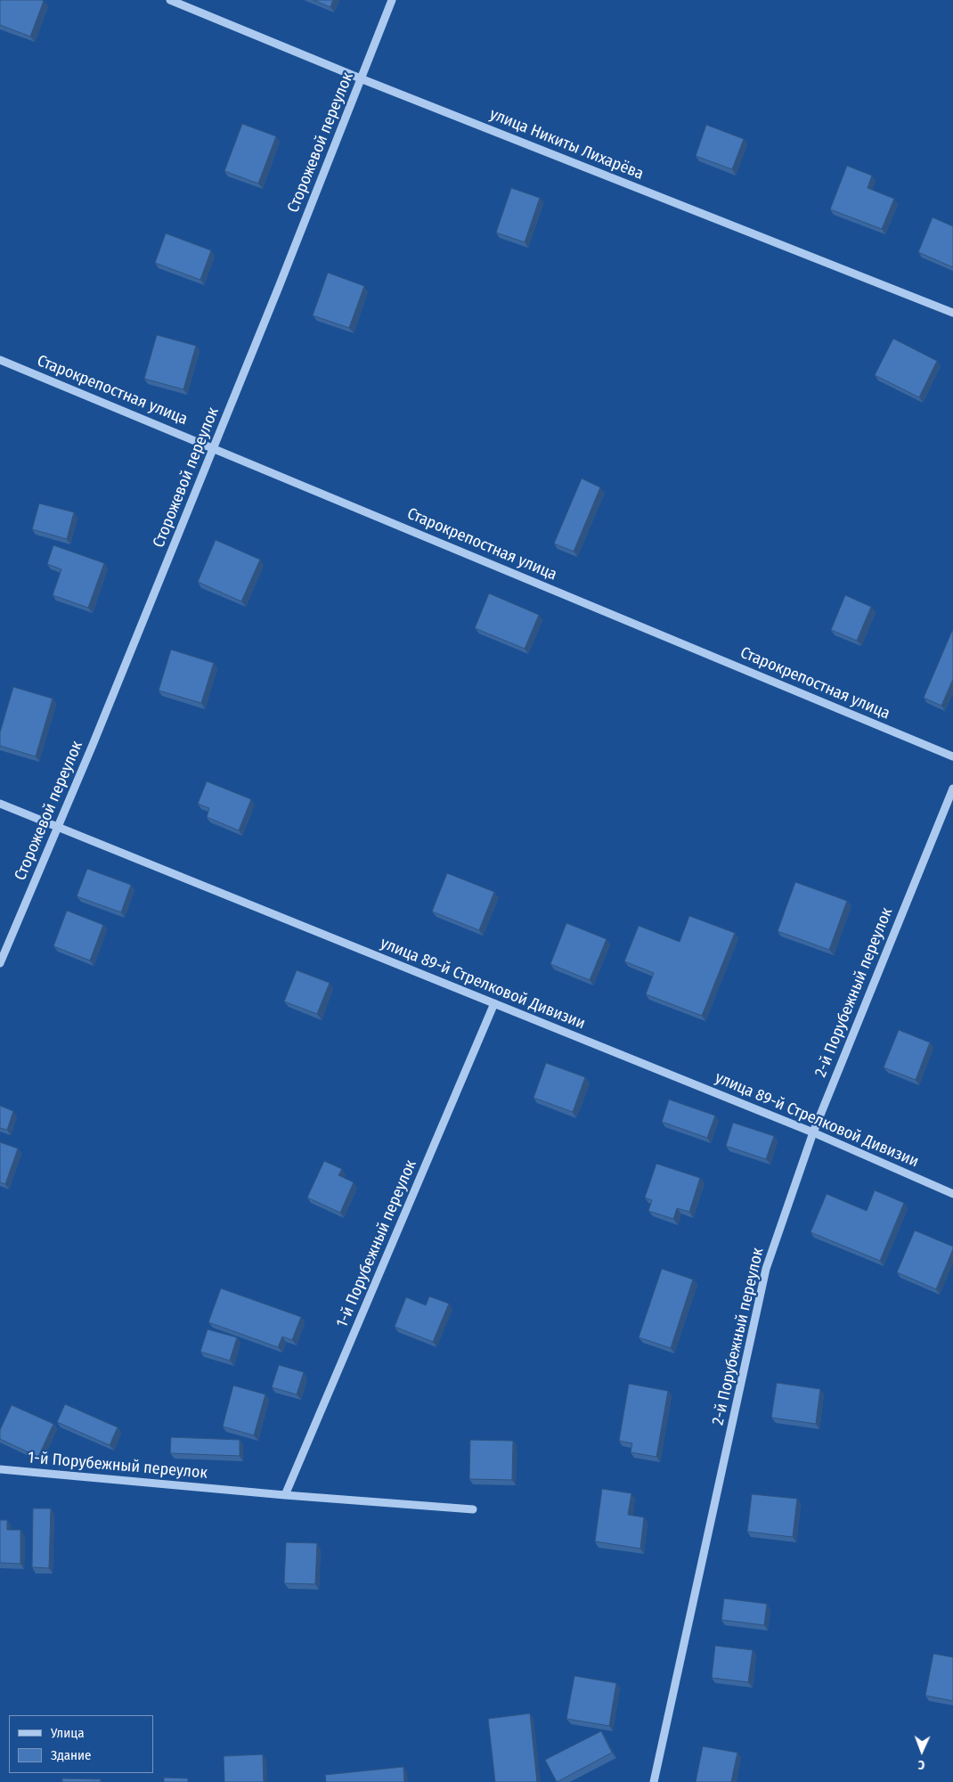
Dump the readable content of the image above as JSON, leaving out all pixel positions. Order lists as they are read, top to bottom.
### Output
{
  "streets": {
    "street": [
      "Сторожевой переулок",
      "улица Никиты Лихарёва",
      "Старокрепостная улица",
      "улица 89-й Стрелковой Дивизии",
      "2-й Порубежный переулок",
      "1-й Порубежный переулок"
    ]
  },
  "crossings": [
    ["Сторожевой переулок", "улица Никиты Лихарёва"],
    ["Сторожевой переулок", "Старокрепостная улица"],
    ["Сторожевой переулок", "улица 89-й Стрелковой Дивизии"],
    ["улица 89-й Стрелковой Дивизии", "2-й Порубежный переулок"],
    ["улица 89-й Стрелковой Дивизии", "1-й Порубежный переулок"]
  ],
  "legend": ["Улица", "Здание"],
  "north": "bottom"
}
